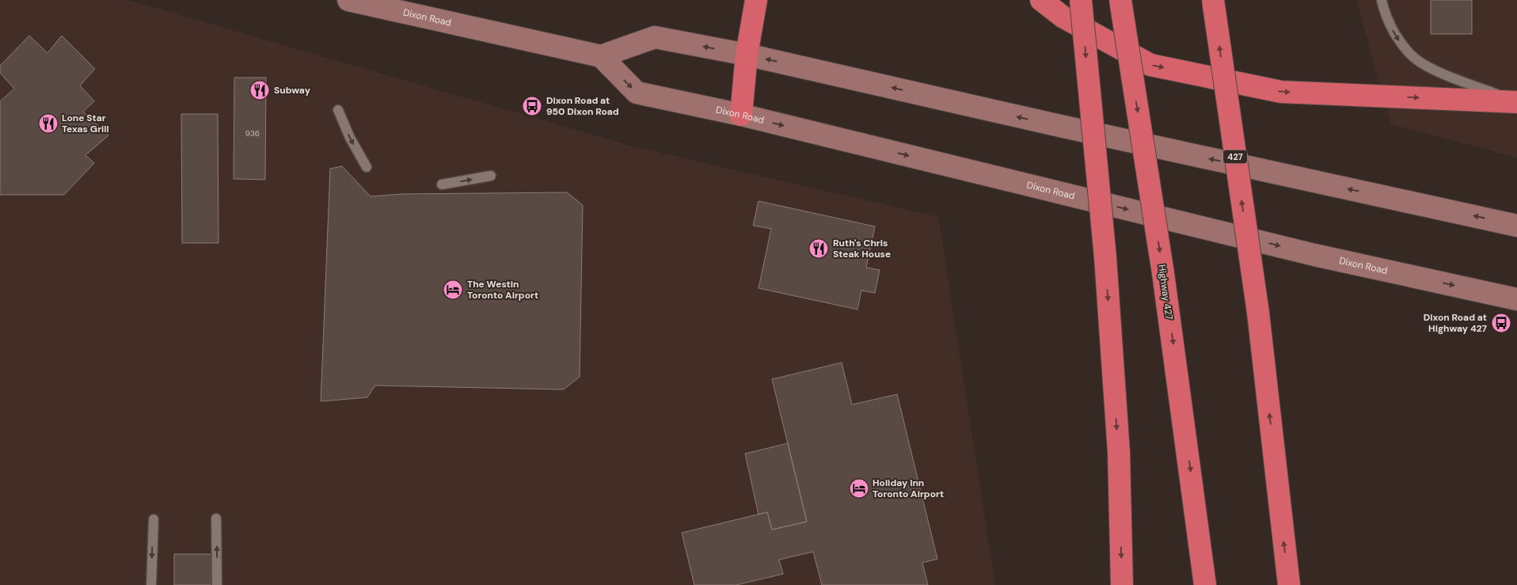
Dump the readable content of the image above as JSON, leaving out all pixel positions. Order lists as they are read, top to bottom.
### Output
{
  "streets": {
    "highway": ["427", "Highway 427"],
    "main road": ["Dixon Road"]
  },
  "places": {
    "restaurant": ["Subway", "Lone Star Texas Grill", "Ruth's Chris Steak House"],
    "bus stop": ["Dixon Road at 950 Dixon Road", "Dixon Road at Highway 427"],
    "hotel": ["The Westin Toronto Airport", "Holiday Inn Toronto Airport"]
  },
  "house_numbers": ["936"]
}
